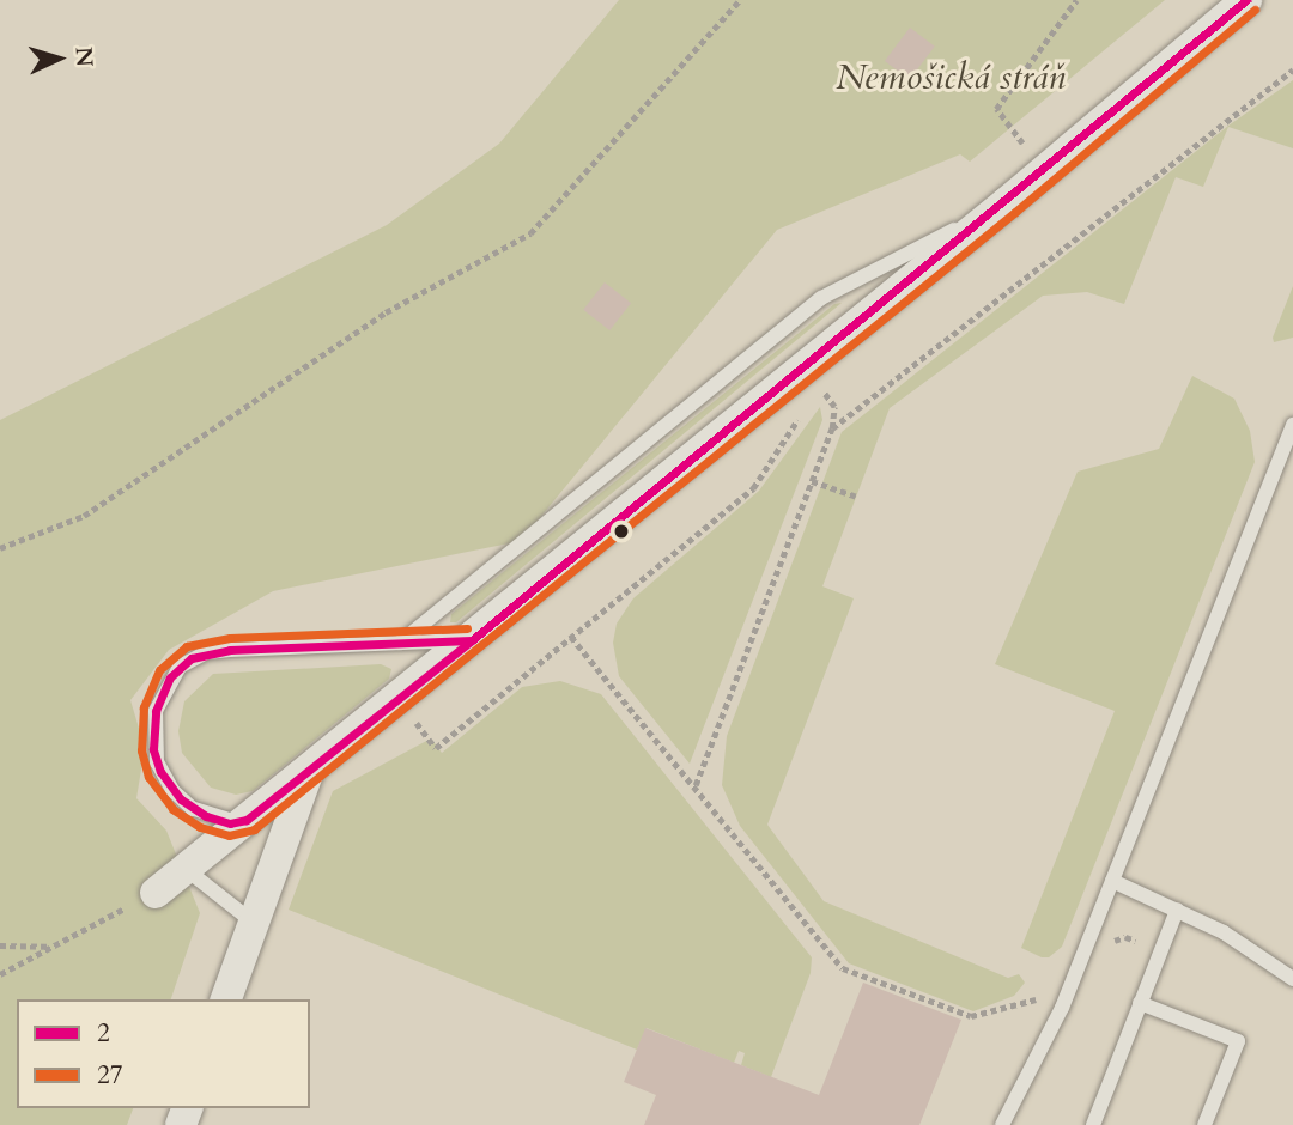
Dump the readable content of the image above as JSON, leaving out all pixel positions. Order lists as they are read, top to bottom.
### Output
{
  "parks": ["Nemošická stráň"],
  "lines": ["transit line 2", "transit line 27"],
  "legend": ["2", "27"],
  "north": "right"
}
